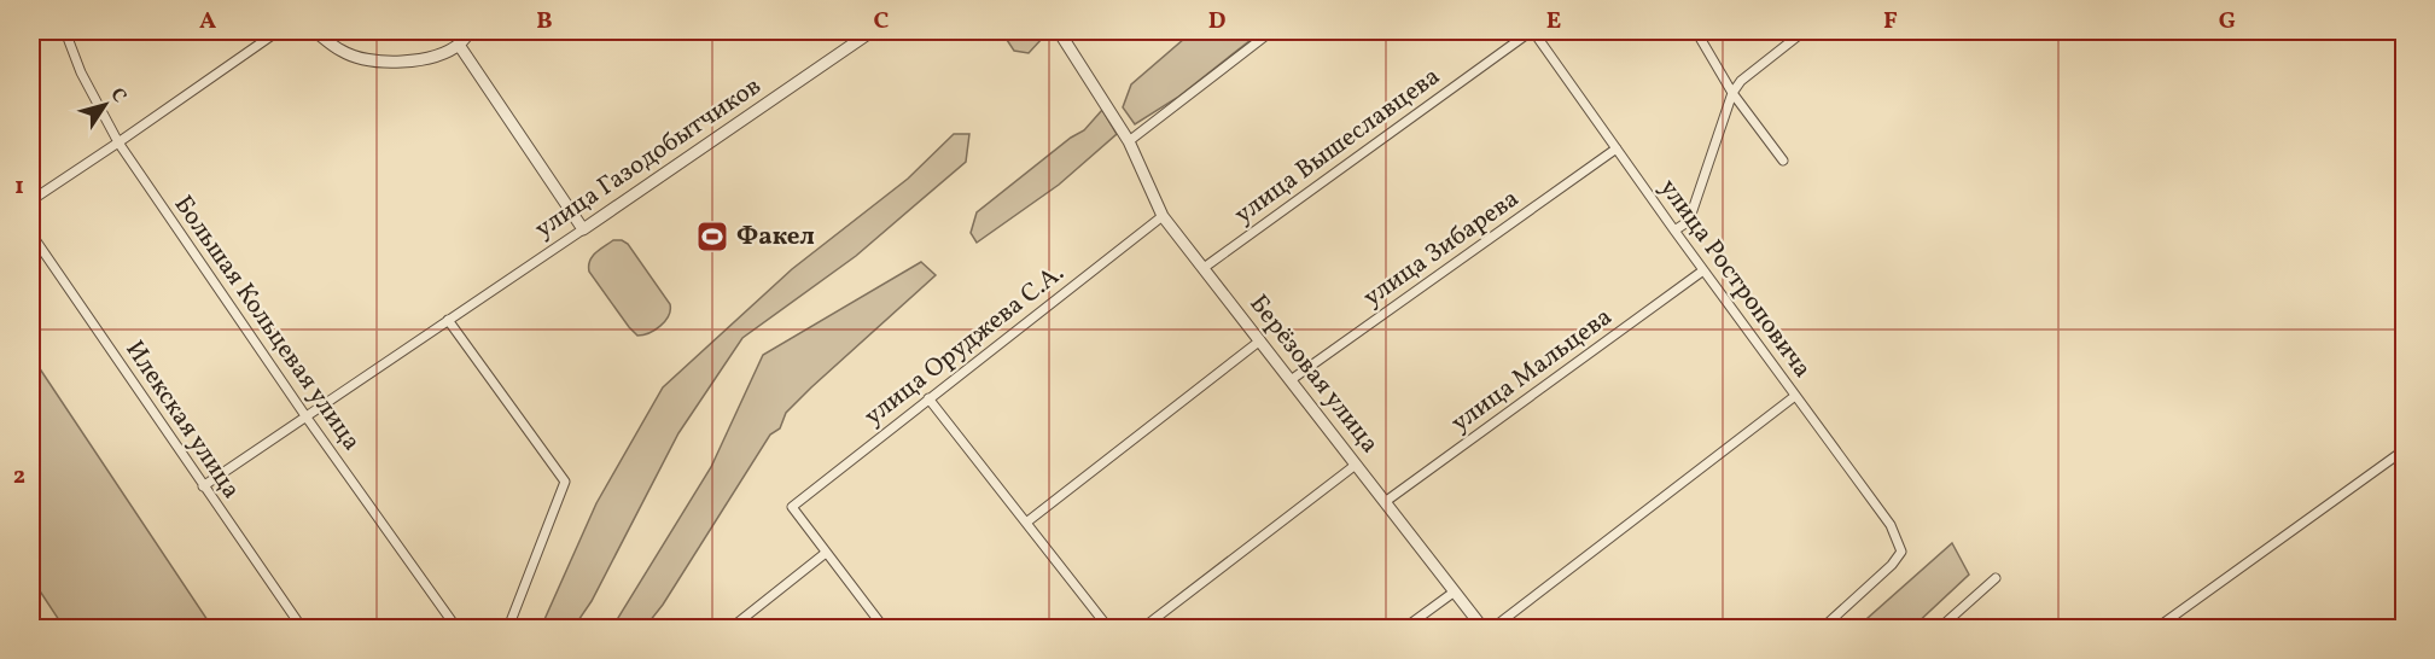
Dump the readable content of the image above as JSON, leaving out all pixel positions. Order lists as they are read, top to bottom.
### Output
{
  "streets": {
    "street": [
      "улица Вышеславцева",
      "улица Газодобытчиков",
      "улица Зибарева",
      "улица Ростроповича",
      "Большая Кольцевая улица",
      "улица Оруджева С.А.",
      "улица Мальцева",
      "Берёзовая улица",
      "Илекская улица"
    ]
  },
  "crossings": [
    ["улица Вышеславцева", "улица Ростроповича"],
    ["улица Вышеславцева", "Берёзовая улица"],
    ["улица Газодобытчиков", "Большая Кольцевая улица"],
    ["улица Газодобытчиков", "Илекская улица"],
    ["улица Зибарева", "улица Ростроповича"],
    ["улица Зибарева", "Берёзовая улица"],
    ["улица Ростроповича", "улица Мальцева"],
    ["улица Оруджева С.А.", "Берёзовая улица"],
    ["улица Мальцева", "Берёзовая улица"]
  ],
  "places": {
    "sports": ["Факел"]
  },
  "north": "top right",
  "grid": {
    "columns": [
      "A",
      "B",
      "C",
      "D",
      "E",
      "F",
      "G"
    ],
    "rows": ["1", "2"]
  }
}
